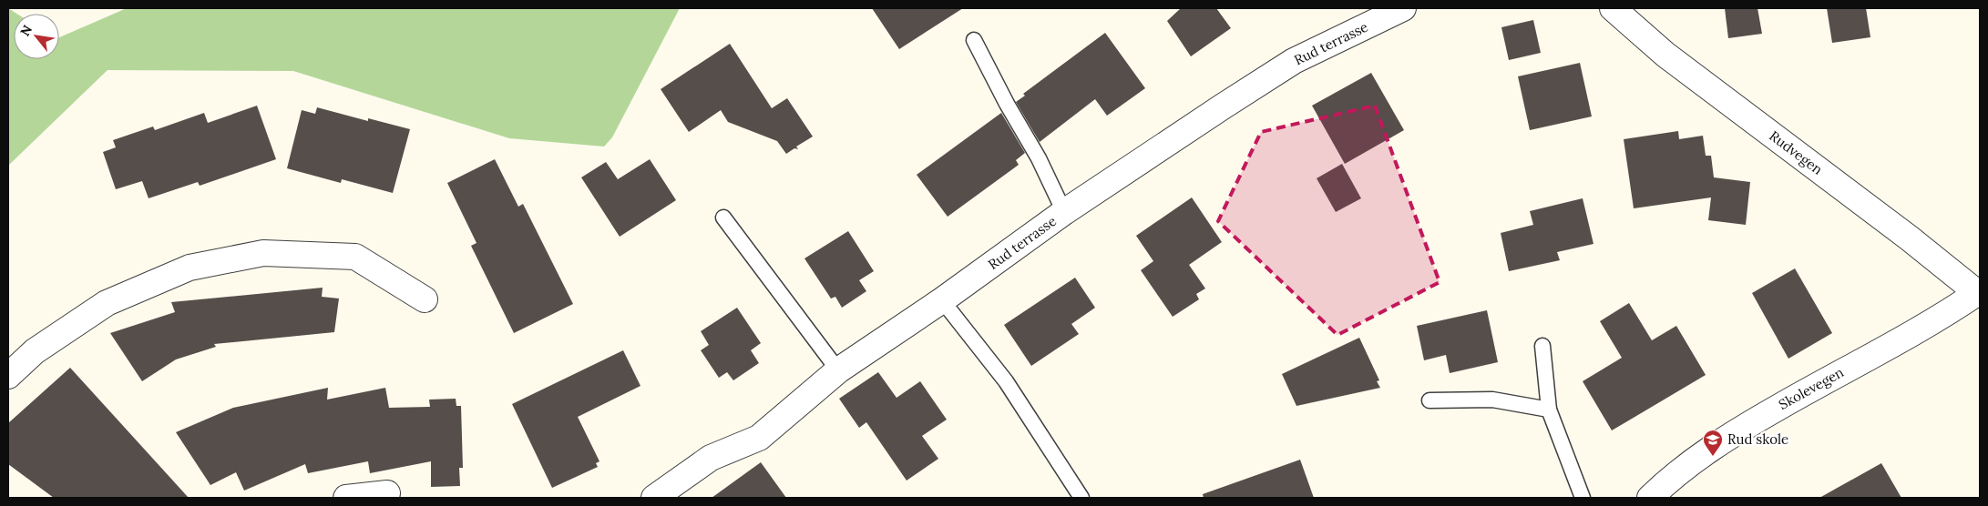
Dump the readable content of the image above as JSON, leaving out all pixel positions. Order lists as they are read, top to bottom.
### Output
{
  "streets": {
    "street": ["Rud terrasse", "Rudvegen", "Skolevegen"]
  },
  "crossings": [
    ["Rudvegen", "Skolevegen"]
  ],
  "places": {
    "school or university": ["Rud skole"]
  },
  "north": "top left"
}
